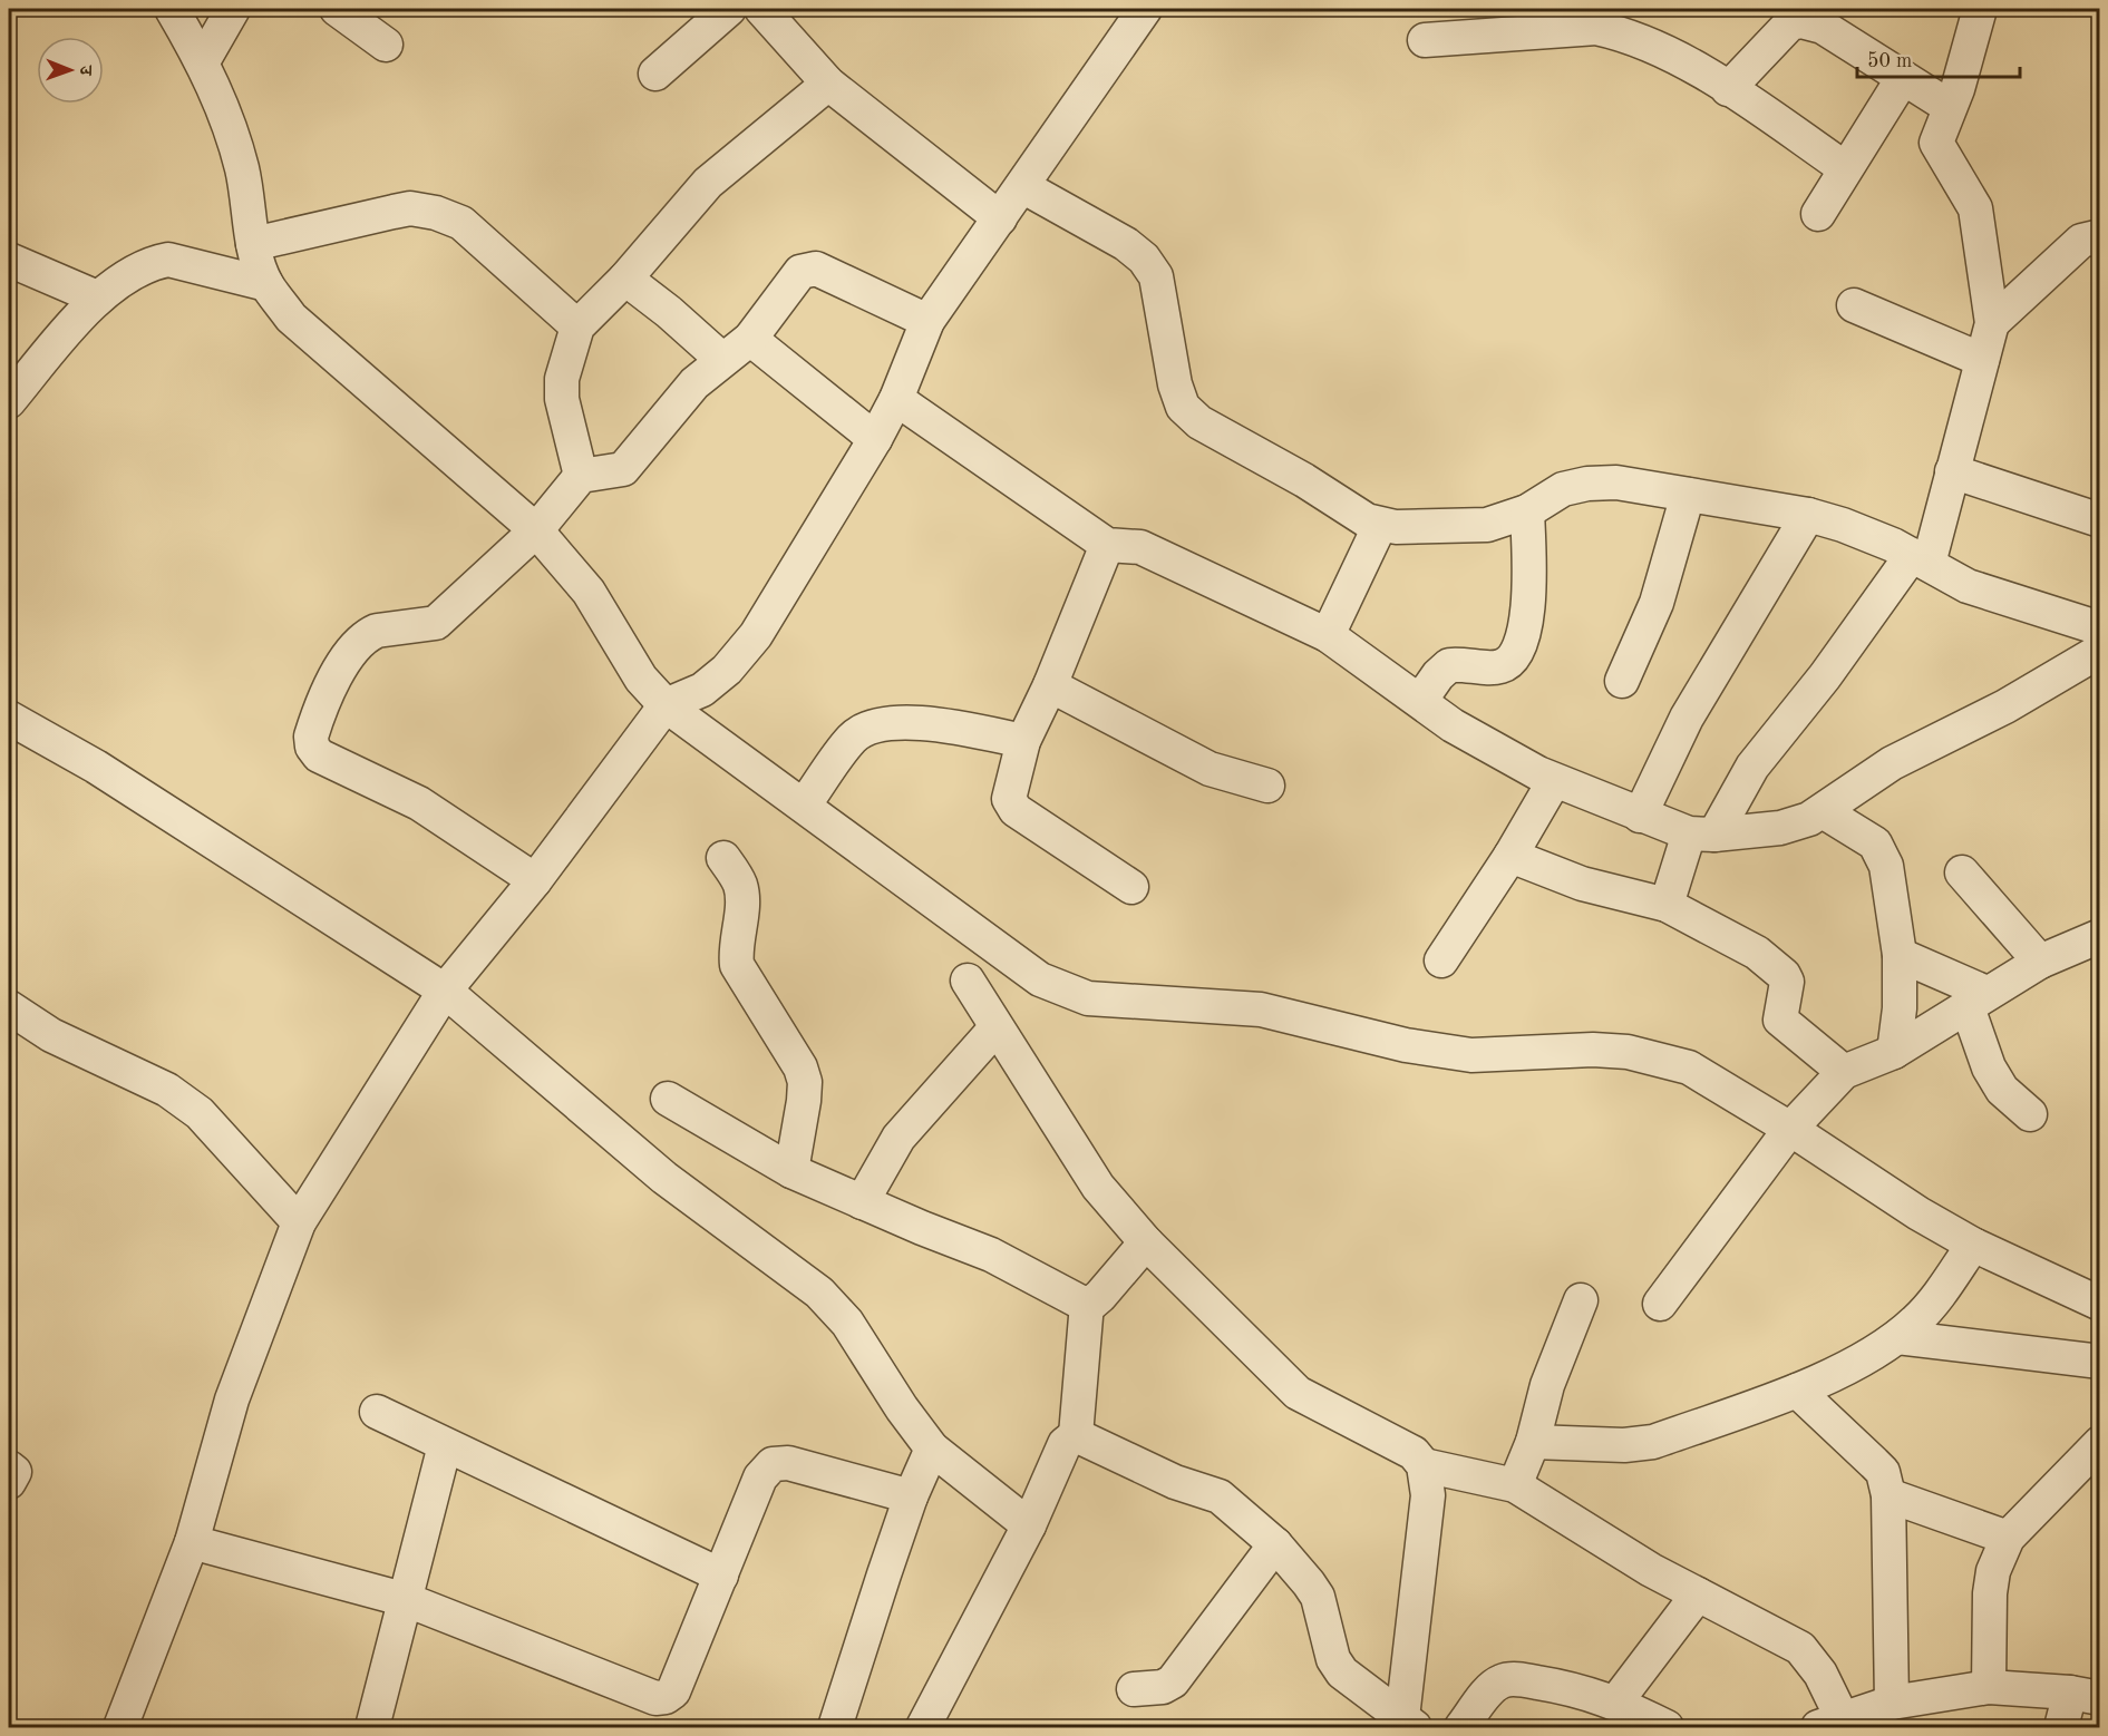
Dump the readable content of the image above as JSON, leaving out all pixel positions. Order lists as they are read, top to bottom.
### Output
{
  "scale_bar": "50 m",
  "north": "right"
}
